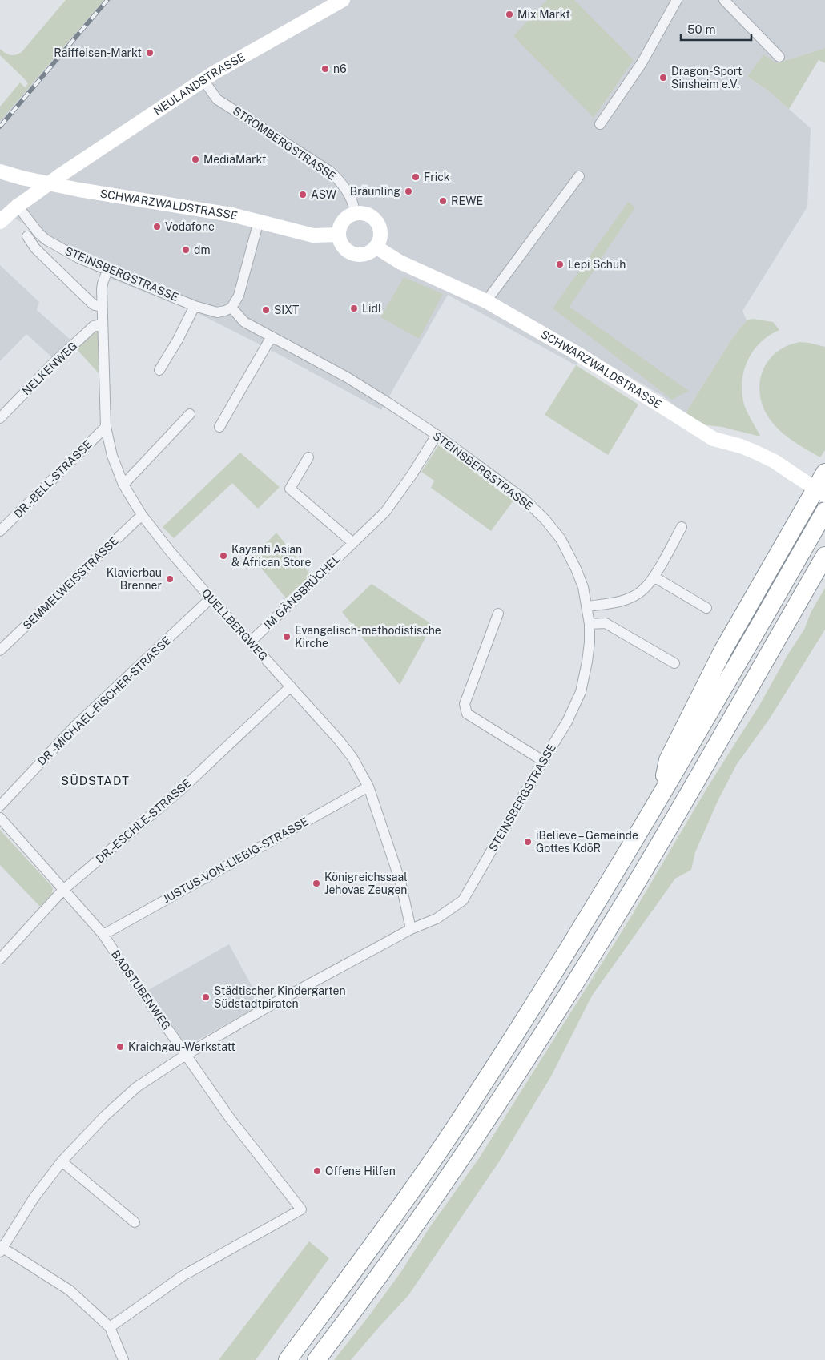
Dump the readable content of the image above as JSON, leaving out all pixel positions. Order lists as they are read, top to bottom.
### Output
{
  "streets": {
    "main road": ["NEULANDSTRASSE", "SCHWARZWALDSTRASSE"],
    "street": [
      "STROMBERGSTRASSE",
      "STEINSBERGSTRASSE",
      "NELKENWEG",
      "DR.-BELL-STRASSE",
      "SEMMELWEISSTRASSE",
      "IM GÄNSBRÜCHEL",
      "QUELLBERGWEG",
      "DR.-MICHAEL-FISCHER-STRASSE",
      "DR.-ESCHLE-STRASSE",
      "JUSTUS-VON-LIEBIG-STRASSE",
      "BADSTUBENWEG"
    ]
  },
  "crossings": [
    ["NEULANDSTRASSE", "STROMBERGSTRASSE"],
    ["NEULANDSTRASSE", "STEINSBERGSTRASSE"],
    ["STROMBERGSTRASSE", "SCHWARZWALDSTRASSE"],
    ["STEINSBERGSTRASSE", "IM GÄNSBRÜCHEL"],
    ["STEINSBERGSTRASSE", "QUELLBERGWEG"],
    ["STEINSBERGSTRASSE", "BADSTUBENWEG"],
    ["NELKENWEG", "QUELLBERGWEG"],
    ["DR.-BELL-STRASSE", "QUELLBERGWEG"],
    ["SEMMELWEISSTRASSE", "QUELLBERGWEG"],
    ["IM GÄNSBRÜCHEL", "QUELLBERGWEG"],
    ["QUELLBERGWEG", "DR.-MICHAEL-FISCHER-STRASSE"],
    ["QUELLBERGWEG", "DR.-ESCHLE-STRASSE"],
    ["QUELLBERGWEG", "JUSTUS-VON-LIEBIG-STRASSE"],
    ["DR.-ESCHLE-STRASSE", "BADSTUBENWEG"],
    ["JUSTUS-VON-LIEBIG-STRASSE", "BADSTUBENWEG"]
  ],
  "districts": ["SÜDSTADT"],
  "places": [
    "Mix Markt",
    "Raiffeisen-Markt",
    "n6",
    "Dragon-Sport Sinsheim e.V.",
    "MediaMarkt",
    "Frick",
    "Bräunling",
    "ASW",
    "REWE",
    "Vodafone",
    "dm",
    "Lepi Schuh",
    "Lidl",
    "SIXT",
    "Kayanti Asian & African Store",
    "Klavierbau Brenner",
    "Evangelisch-methodistische Kirche",
    "iBelieve – Gemeinde Gottes KdöR",
    "Königreichssaal Jehovas Zeugen",
    "Städtischer Kindergarten Südstadtpiraten",
    "Kraichgau-Werkstatt",
    "Offene Hilfen"
  ],
  "scale_bar": "50 m"
}
